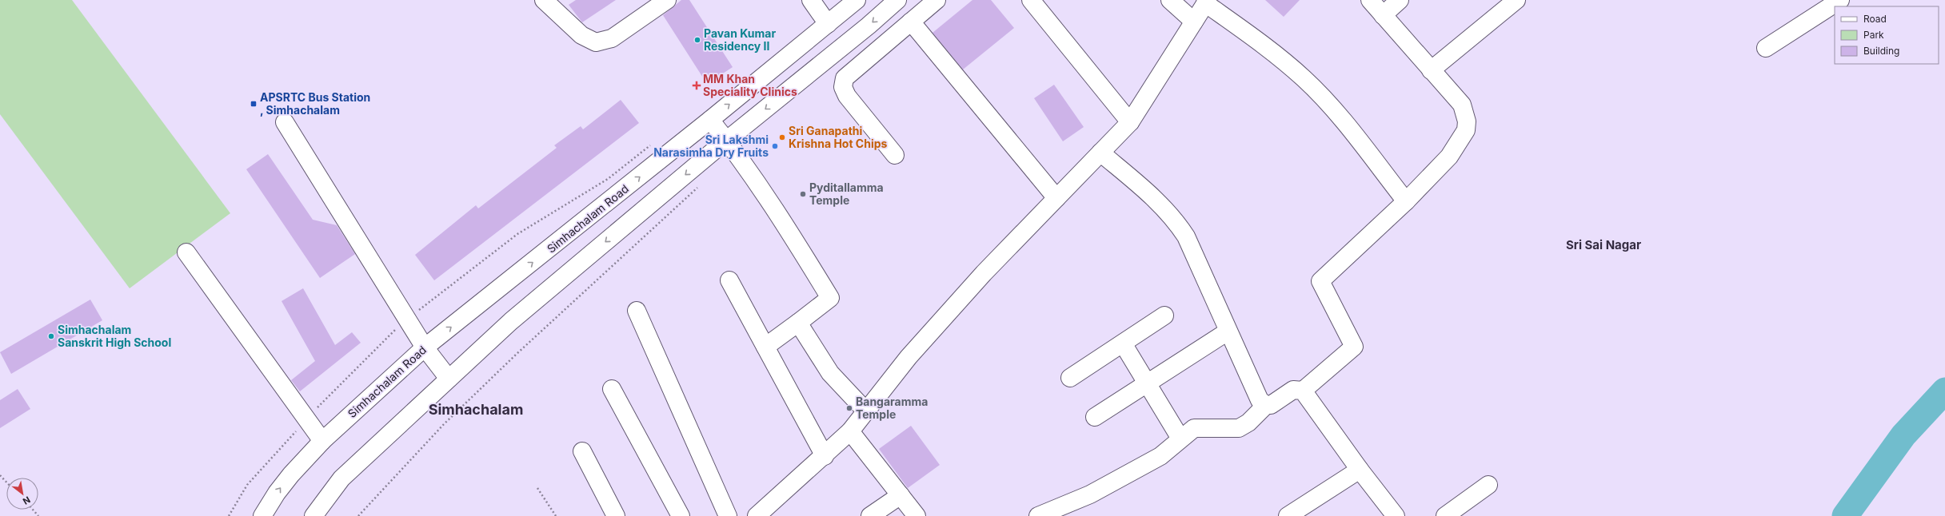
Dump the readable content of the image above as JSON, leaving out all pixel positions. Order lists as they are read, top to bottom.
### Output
{
  "streets": {
    "street": ["Simhachalam Road"]
  },
  "districts": ["Sri Sai Nagar", "Simhachalam"],
  "places": {
    "other": [
      "Pavan Kumar Residency II",
      "Sri Ganapathi Krishna Hot Chips",
      "Sri Lakshmi Narasimha Dry Fruits",
      "Pyditallamma Temple",
      "Simhachalam Sanskrit High School",
      "Bangaramma Temple"
    ],
    "health": ["MM Khan Speciality Clinics"],
    "transit": ["APSRTC Bus Station , Simhachalam"]
  },
  "legend": ["Road", "Park", "Building"],
  "north": "bottom right"
}
